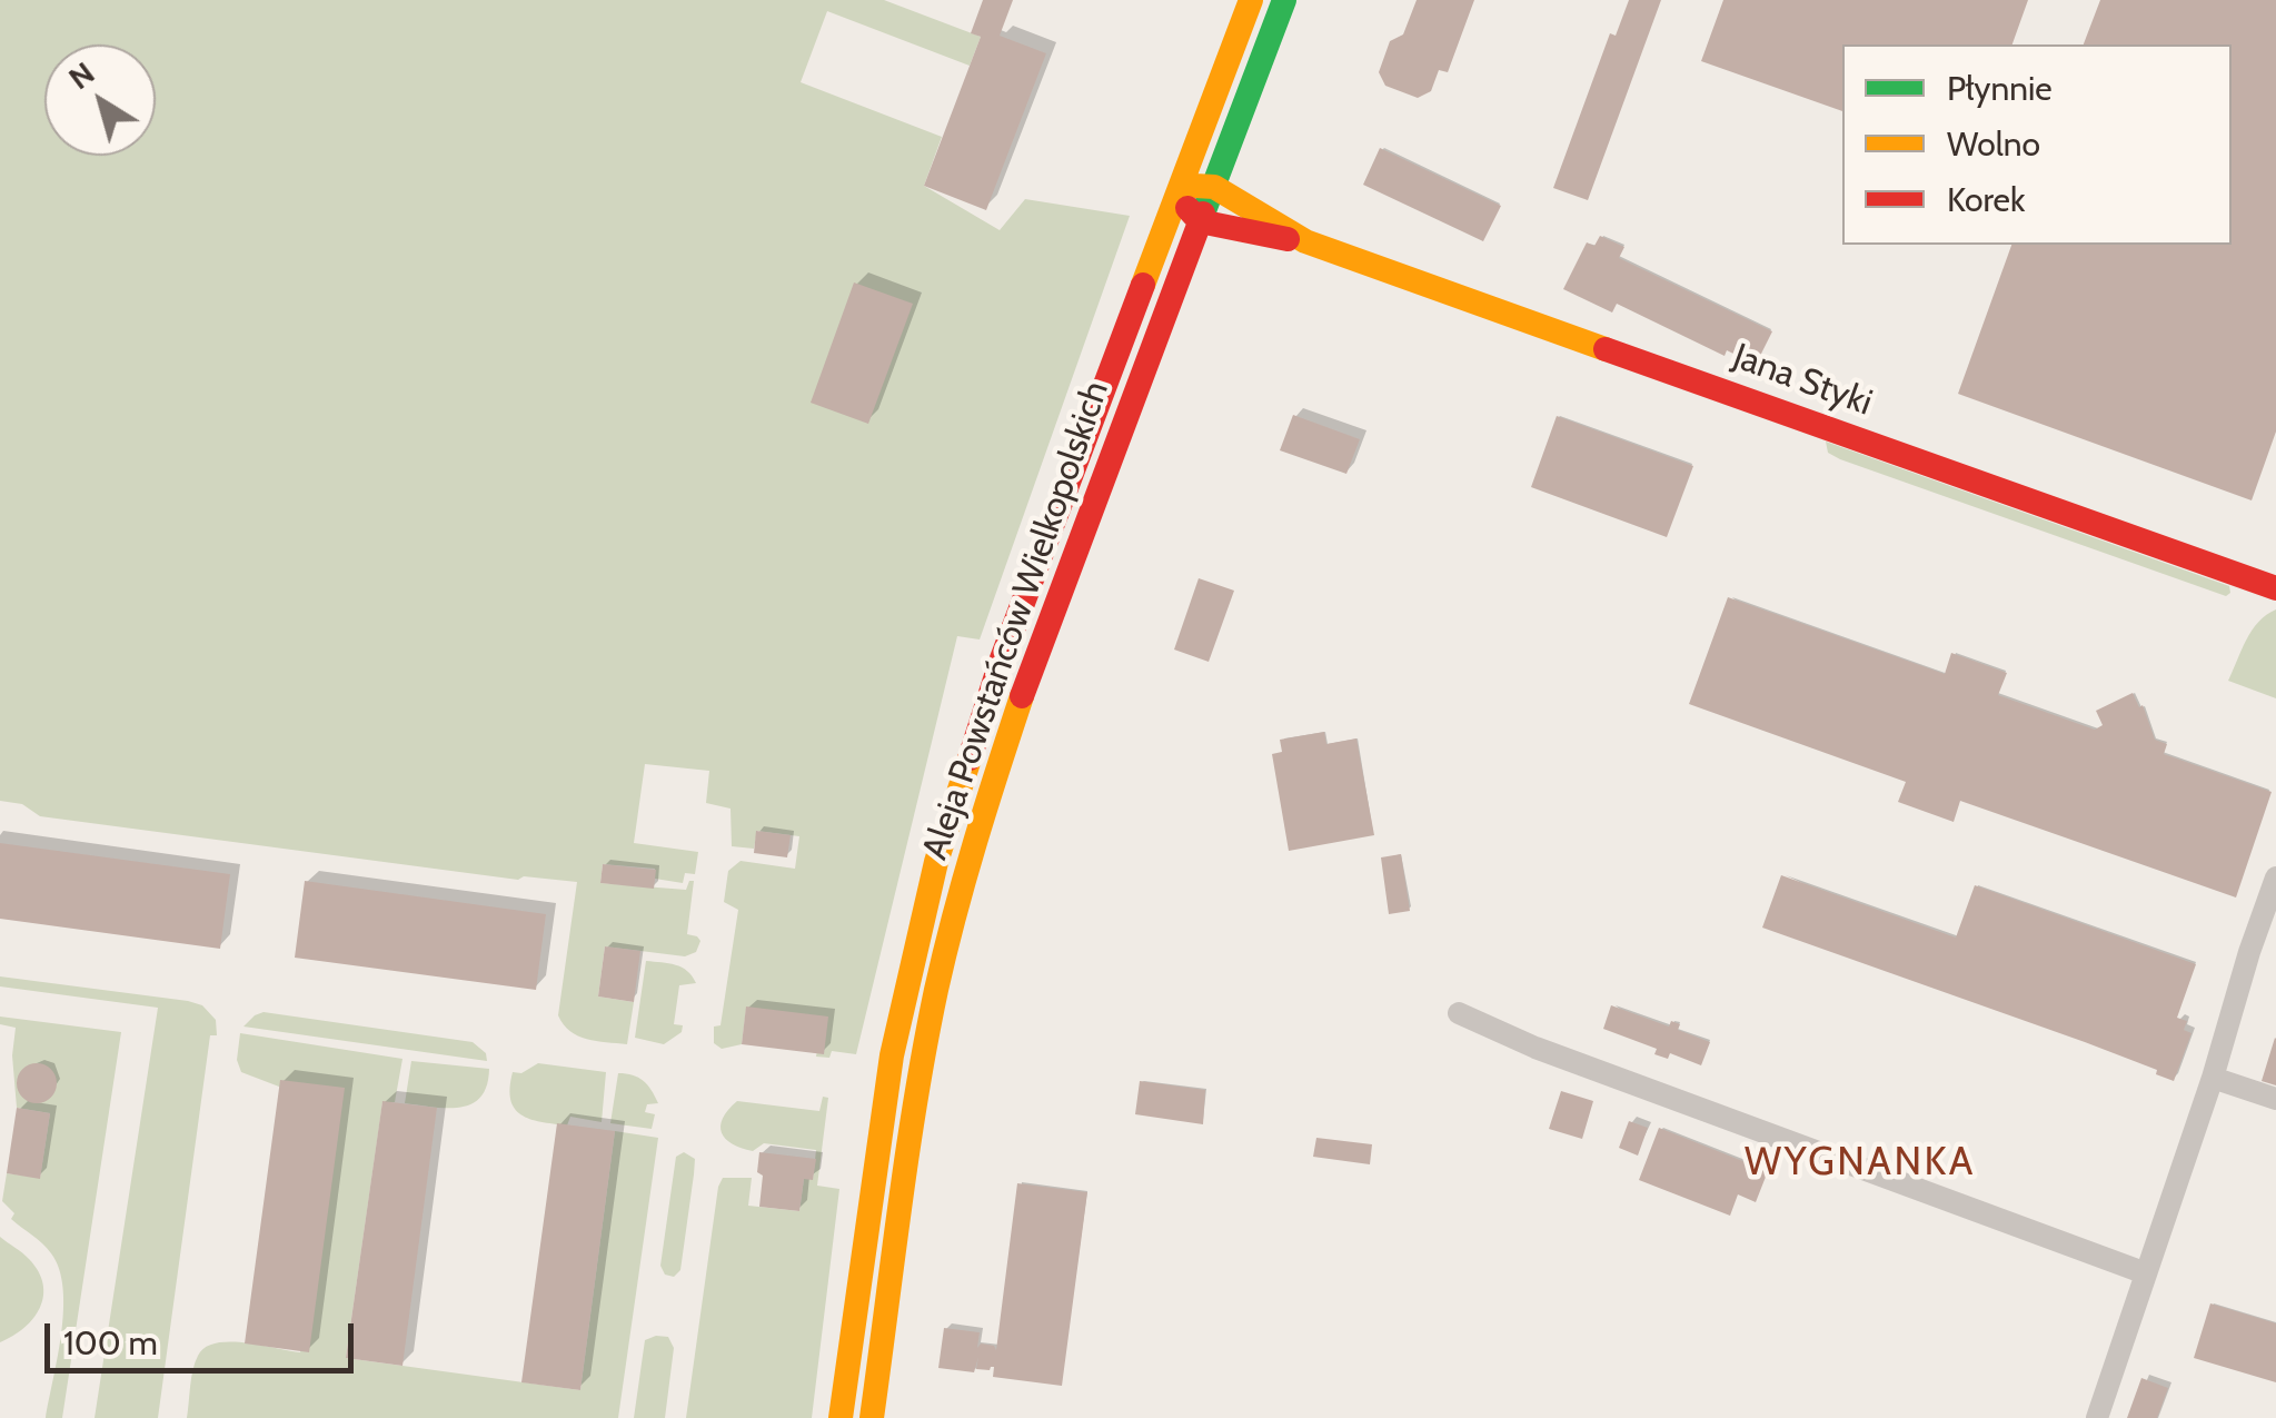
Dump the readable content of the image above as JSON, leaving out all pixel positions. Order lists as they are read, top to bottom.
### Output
{
  "streets": {
    "main road": ["Jana Styki", "Aleja Powstańców Wielkopolskich"]
  },
  "crossings": [
    ["Jana Styki", "Aleja Powstańców Wielkopolskich"]
  ],
  "districts": ["WYGNANKA"],
  "legend": ["Płynnie", "Wolno", "Korek"],
  "scale_bar": "100 m",
  "north": "top left"
}
